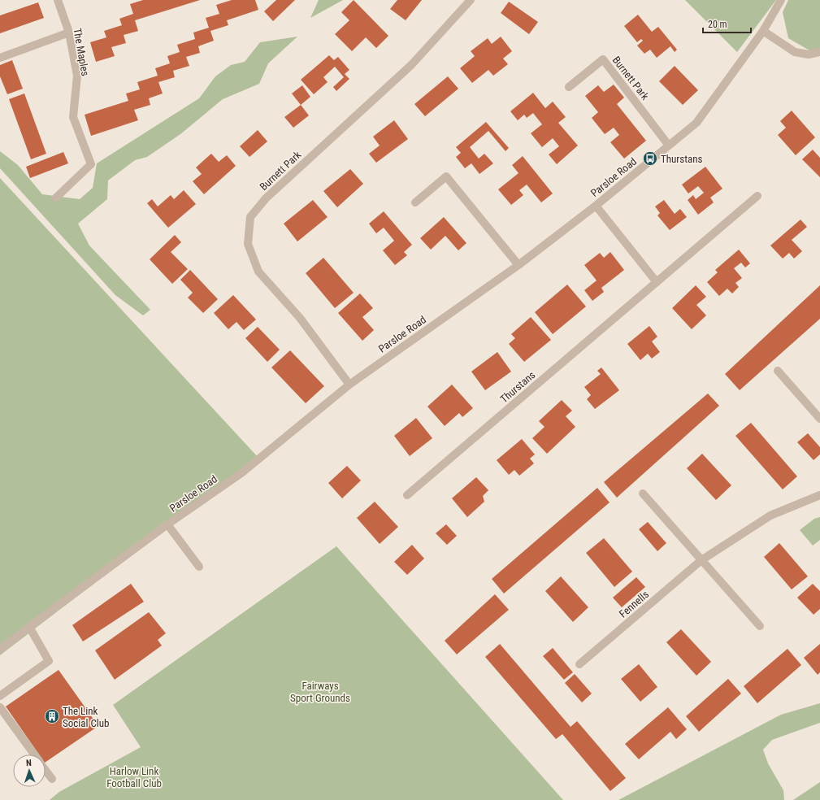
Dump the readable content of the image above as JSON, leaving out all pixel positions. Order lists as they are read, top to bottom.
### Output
{
  "streets": {
    "street": [
      "The Maples",
      "Burnett Park",
      "Parsloe Road",
      "Thurstans",
      "Fennells"
    ]
  },
  "crossings": [
    ["Burnett Park", "Parsloe Road"]
  ],
  "parks": ["Fairways Sport Grounds", "Harlow Link Football Club"],
  "places": {
    "bus stop": ["Thurstans"],
    "building": ["The Link Social Club"]
  },
  "scale_bar": "20 m",
  "north": "top"
}
